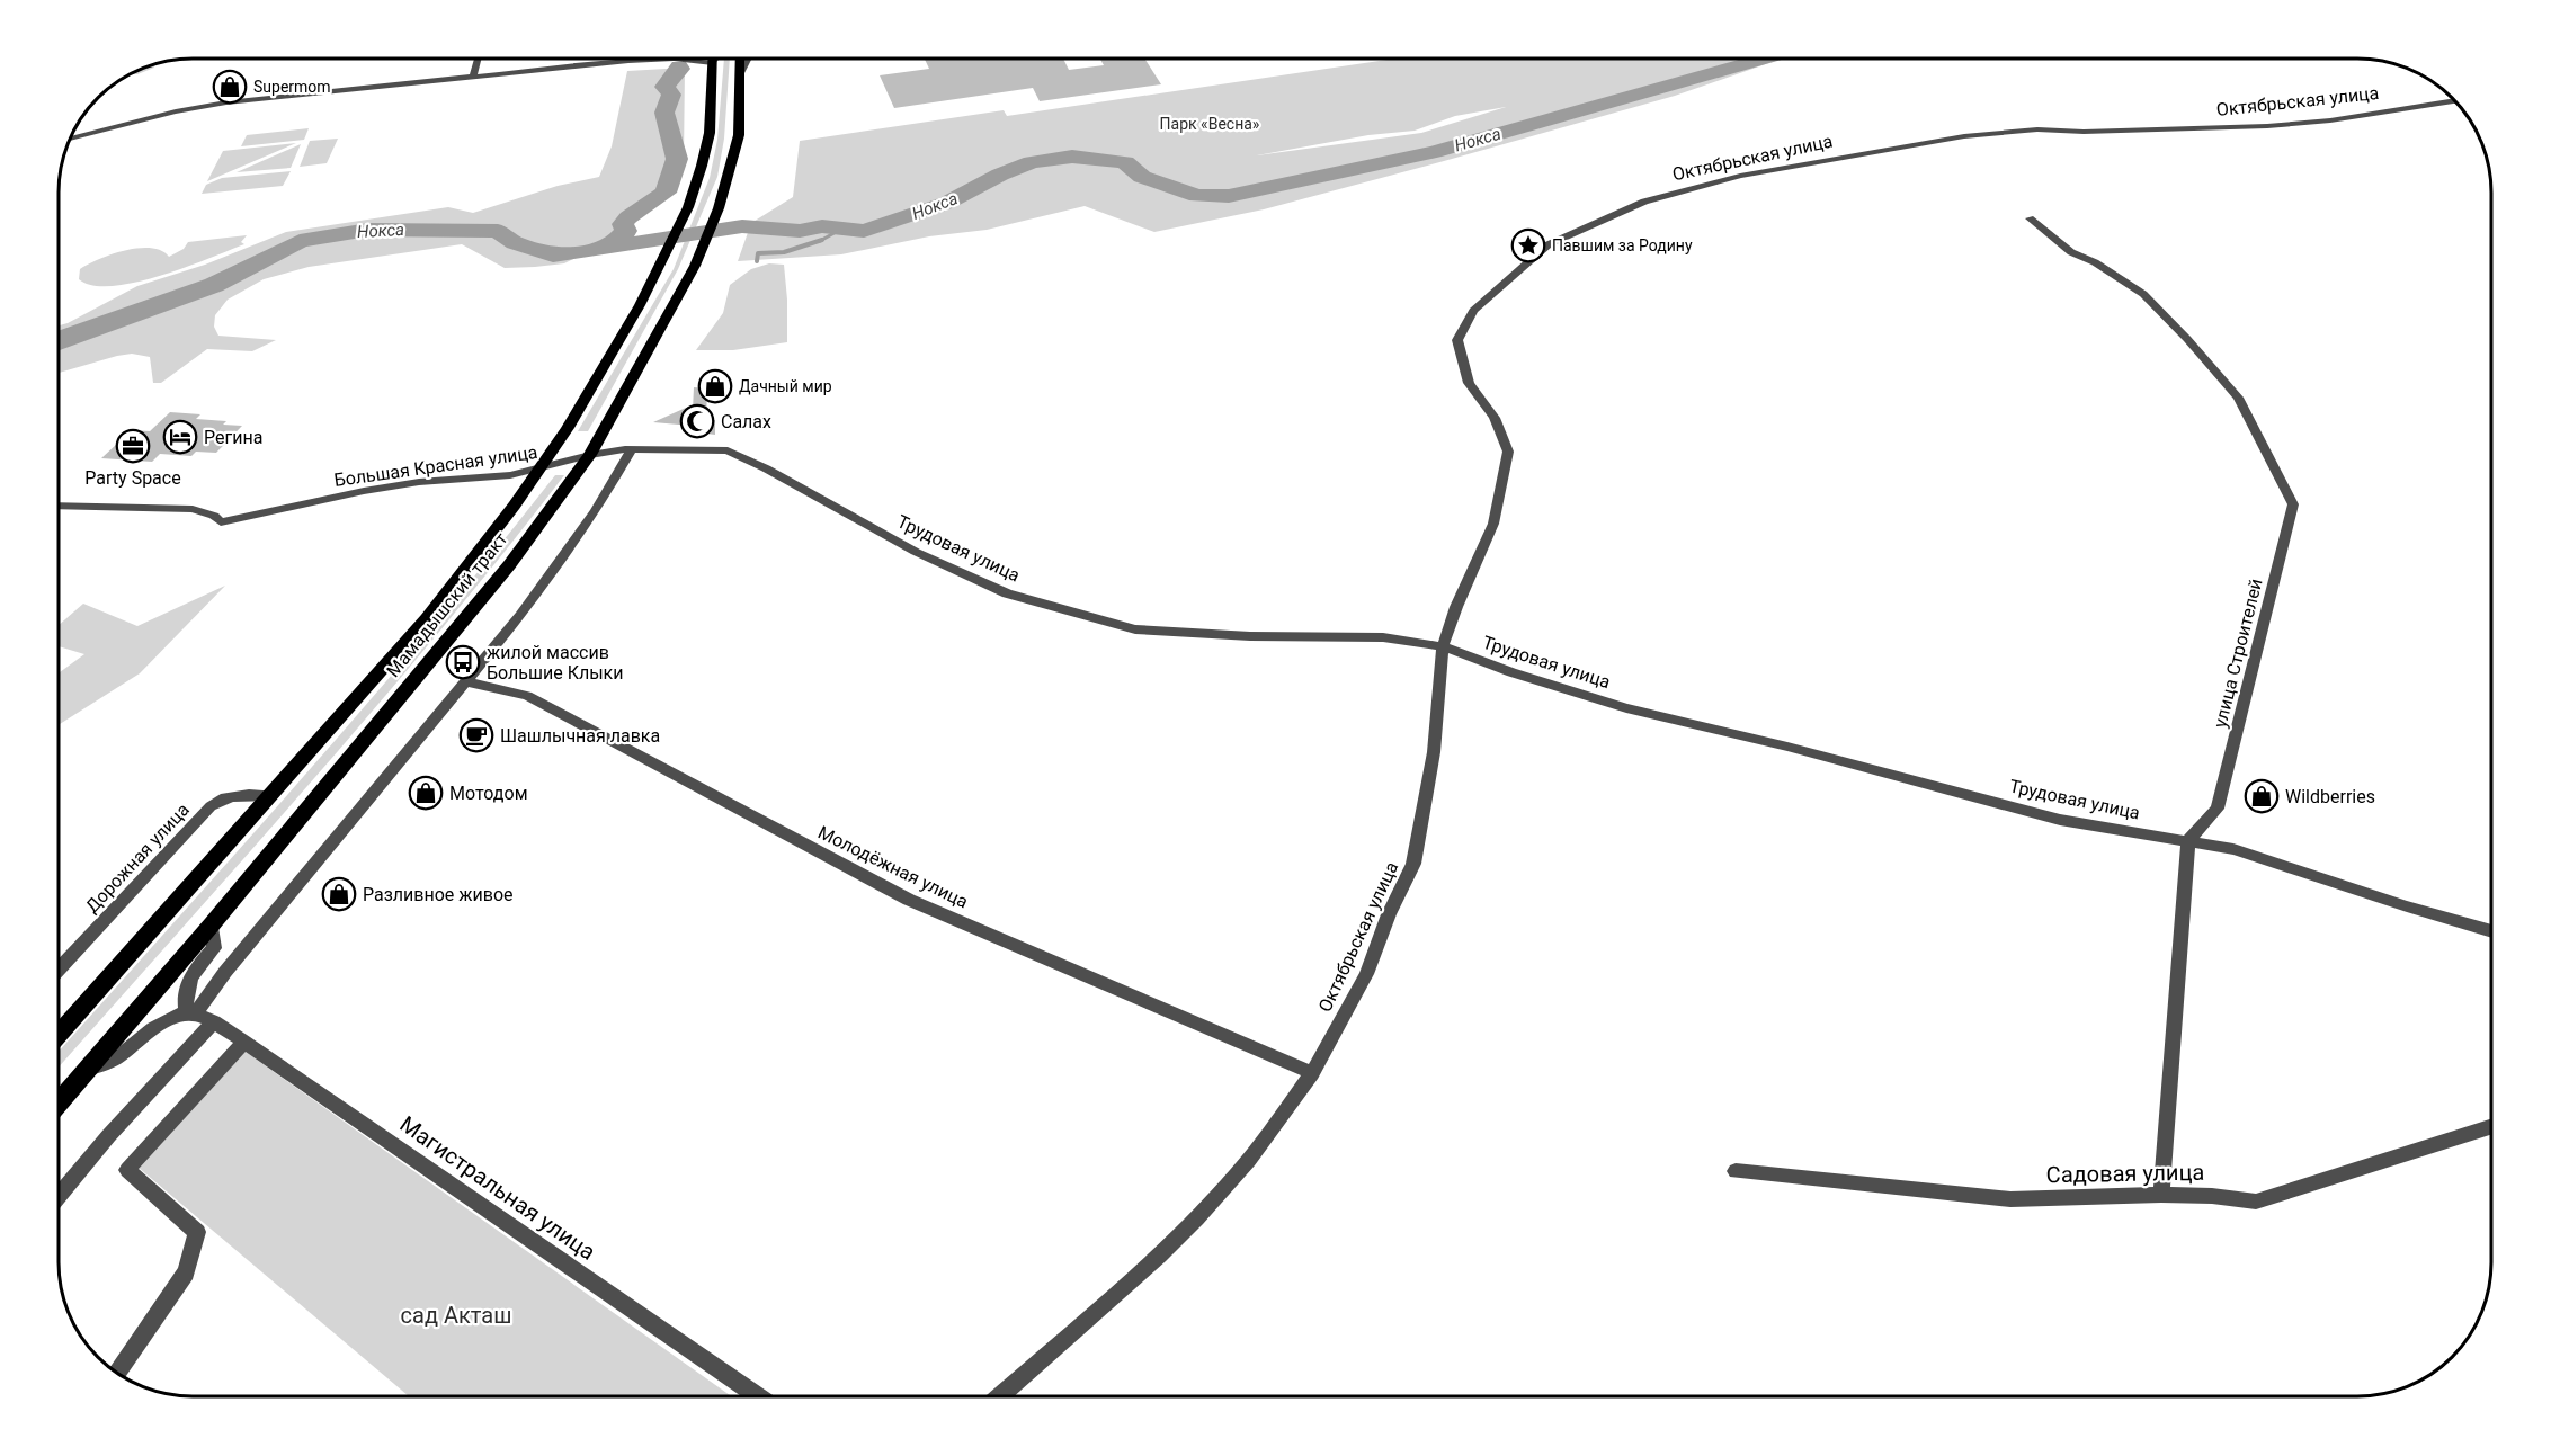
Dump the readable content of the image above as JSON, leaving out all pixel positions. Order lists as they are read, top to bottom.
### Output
{
  "streets": {
    "main road": ["Мамадышский тракт"],
    "street": [
      "Октябрьская улица",
      "Большая Красная улица",
      "Трудовая улица",
      "улица Строителей",
      "Дорожная улица",
      "Молодёжная улица",
      "Садовая улица",
      "Магистральная улица"
    ]
  },
  "crossings": [
    ["Октябрьская улица", "Трудовая улица"],
    ["Октябрьская улица", "Молодёжная улица"],
    ["Большая Красная улица", "Трудовая улица"],
    ["Большая Красная улица", "Мамадышский тракт"],
    ["Трудовая улица", "Мамадышский тракт"],
    ["Трудовая улица", "улица Строителей"],
    ["Мамадышский тракт", "Дорожная улица"]
  ],
  "water": ["Нокса"],
  "parks": ["Парк «Весна»", "сад Акташ"],
  "places": {
    "shop": [
      "Supermom",
      "Дачный мир",
      "Мотодом",
      "Wildberries",
      "Разливное живое"
    ],
    "place": ["Павшим за Родину"],
    "mosque": ["Салах"],
    "hotel": ["Регина"],
    "office": ["Party Space"],
    "bus stop": ["жилой массив Большие Клыки"],
    "cafe": ["Шашлычная лавка"]
  }
}
